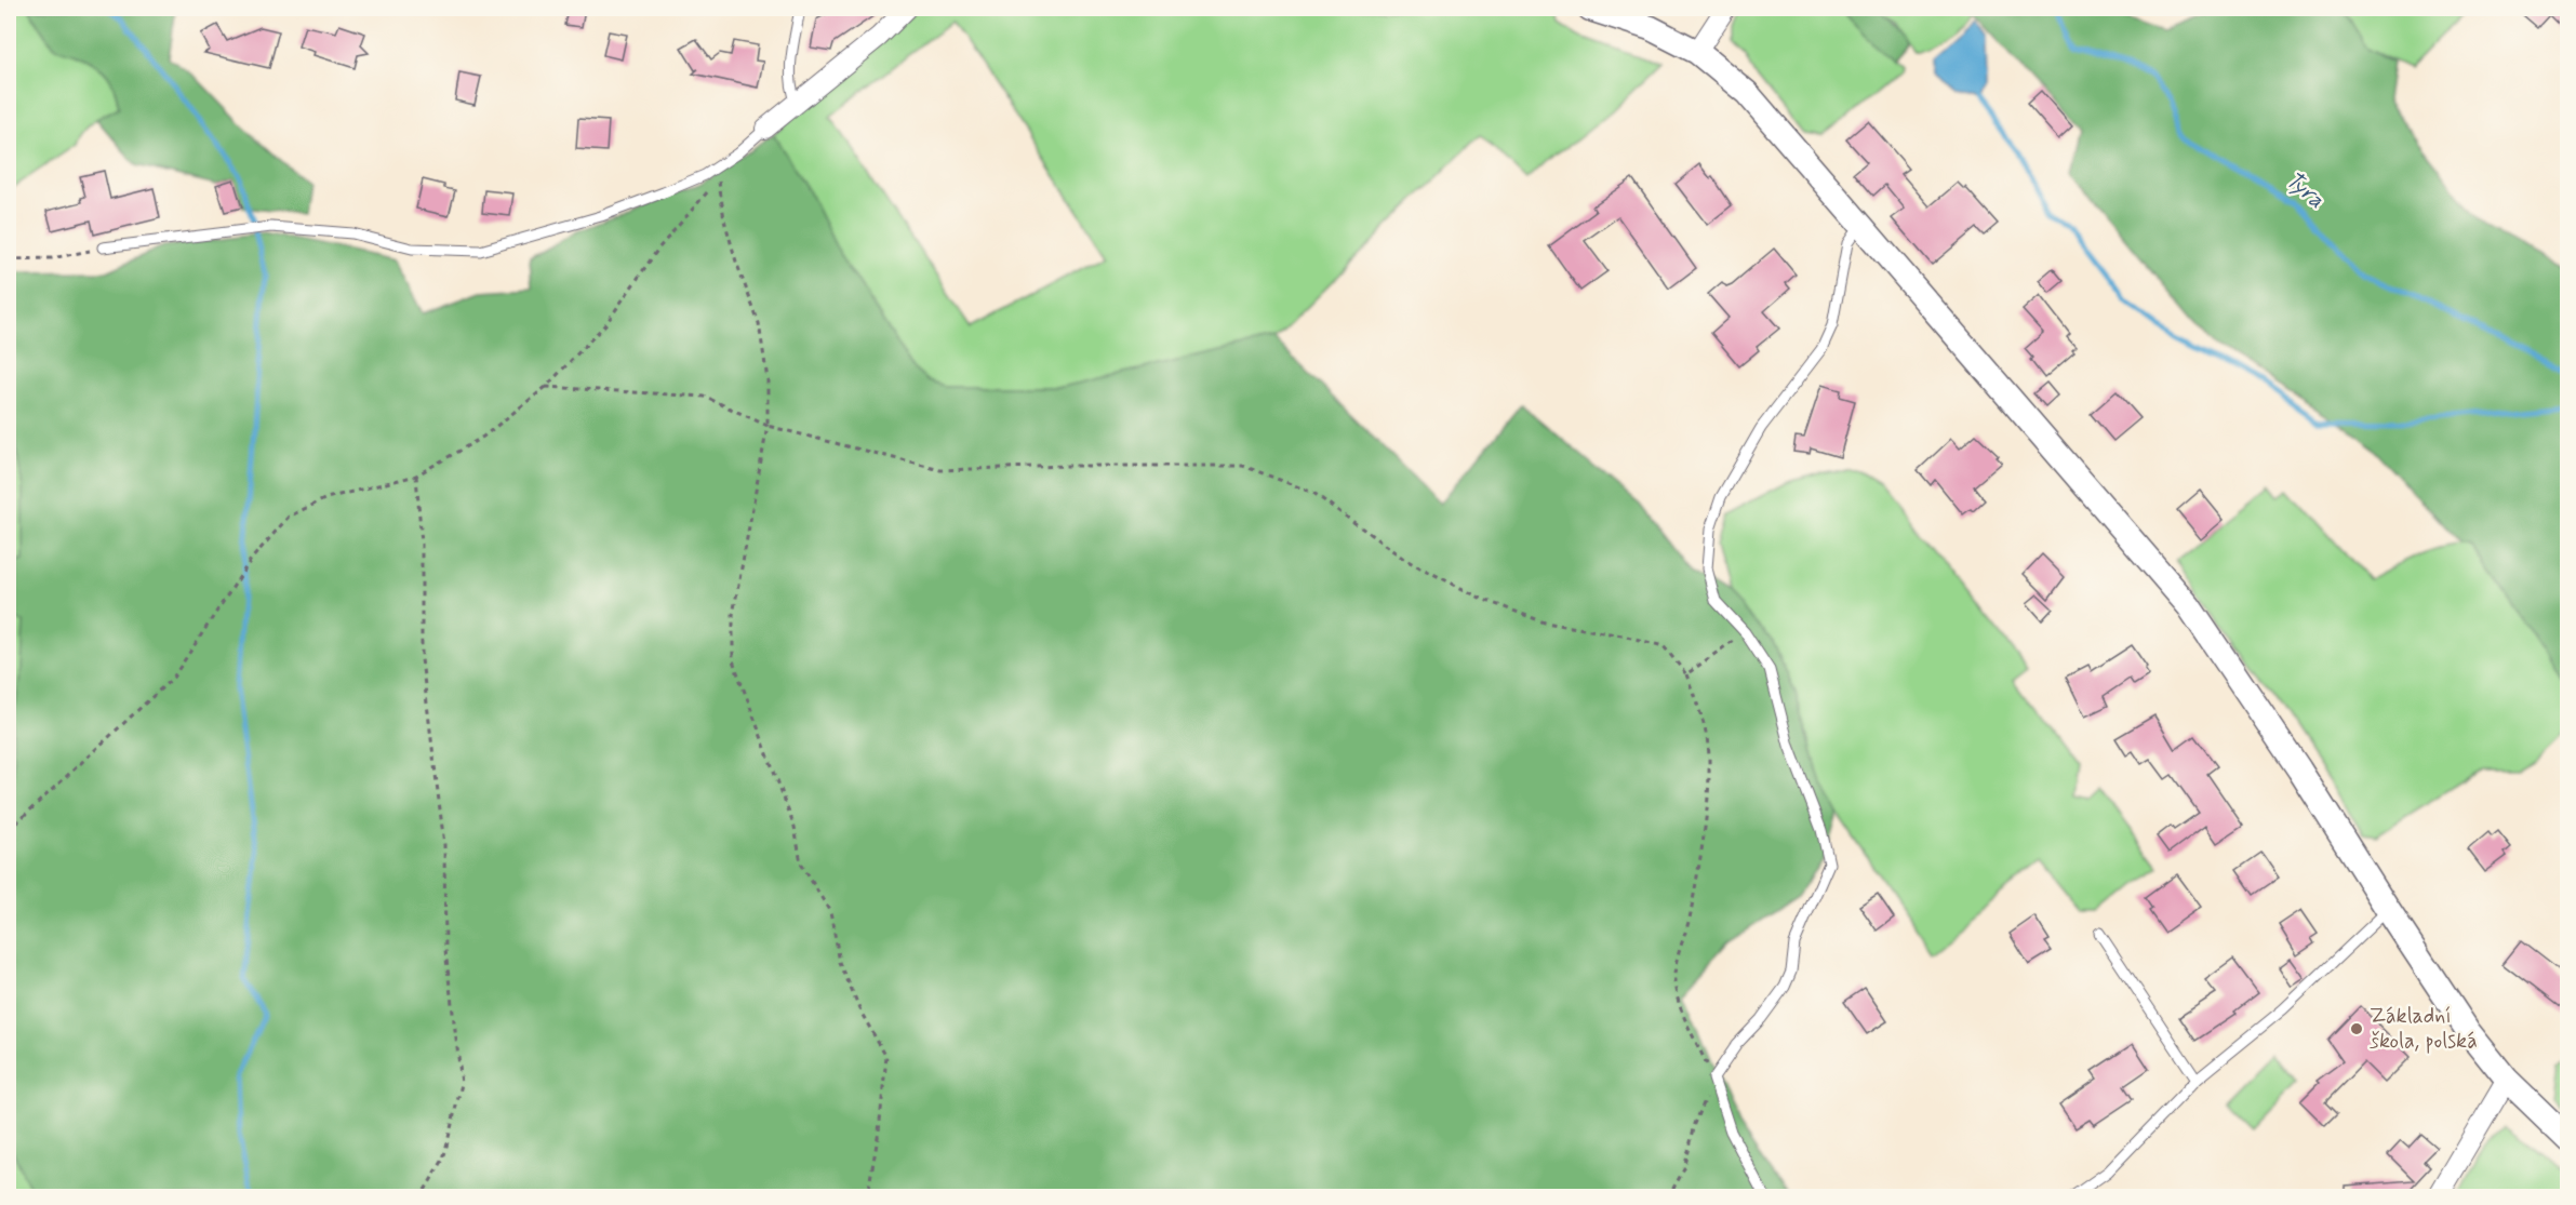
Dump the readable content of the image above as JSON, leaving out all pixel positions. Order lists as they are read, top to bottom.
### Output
{
  "water": ["Tyra"],
  "places": ["Základní škola, polská"]
}
